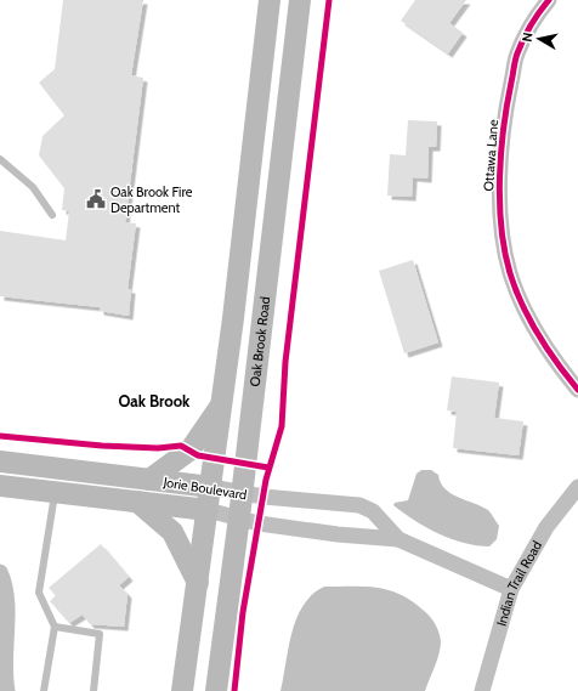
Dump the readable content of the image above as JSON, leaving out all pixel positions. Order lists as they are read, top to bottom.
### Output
{
  "streets": {
    "main road": ["Oak Brook Road", "Jorie Boulevard"],
    "street": ["Ottawa Lane", "Indian Trail Road"]
  },
  "crossings": [
    ["Oak Brook Road", "Jorie Boulevard"],
    ["Jorie Boulevard", "Indian Trail Road"]
  ],
  "districts": ["Oak Brook"],
  "places": {
    "public building": ["Oak Brook Fire Department"]
  },
  "north": "left"
}
